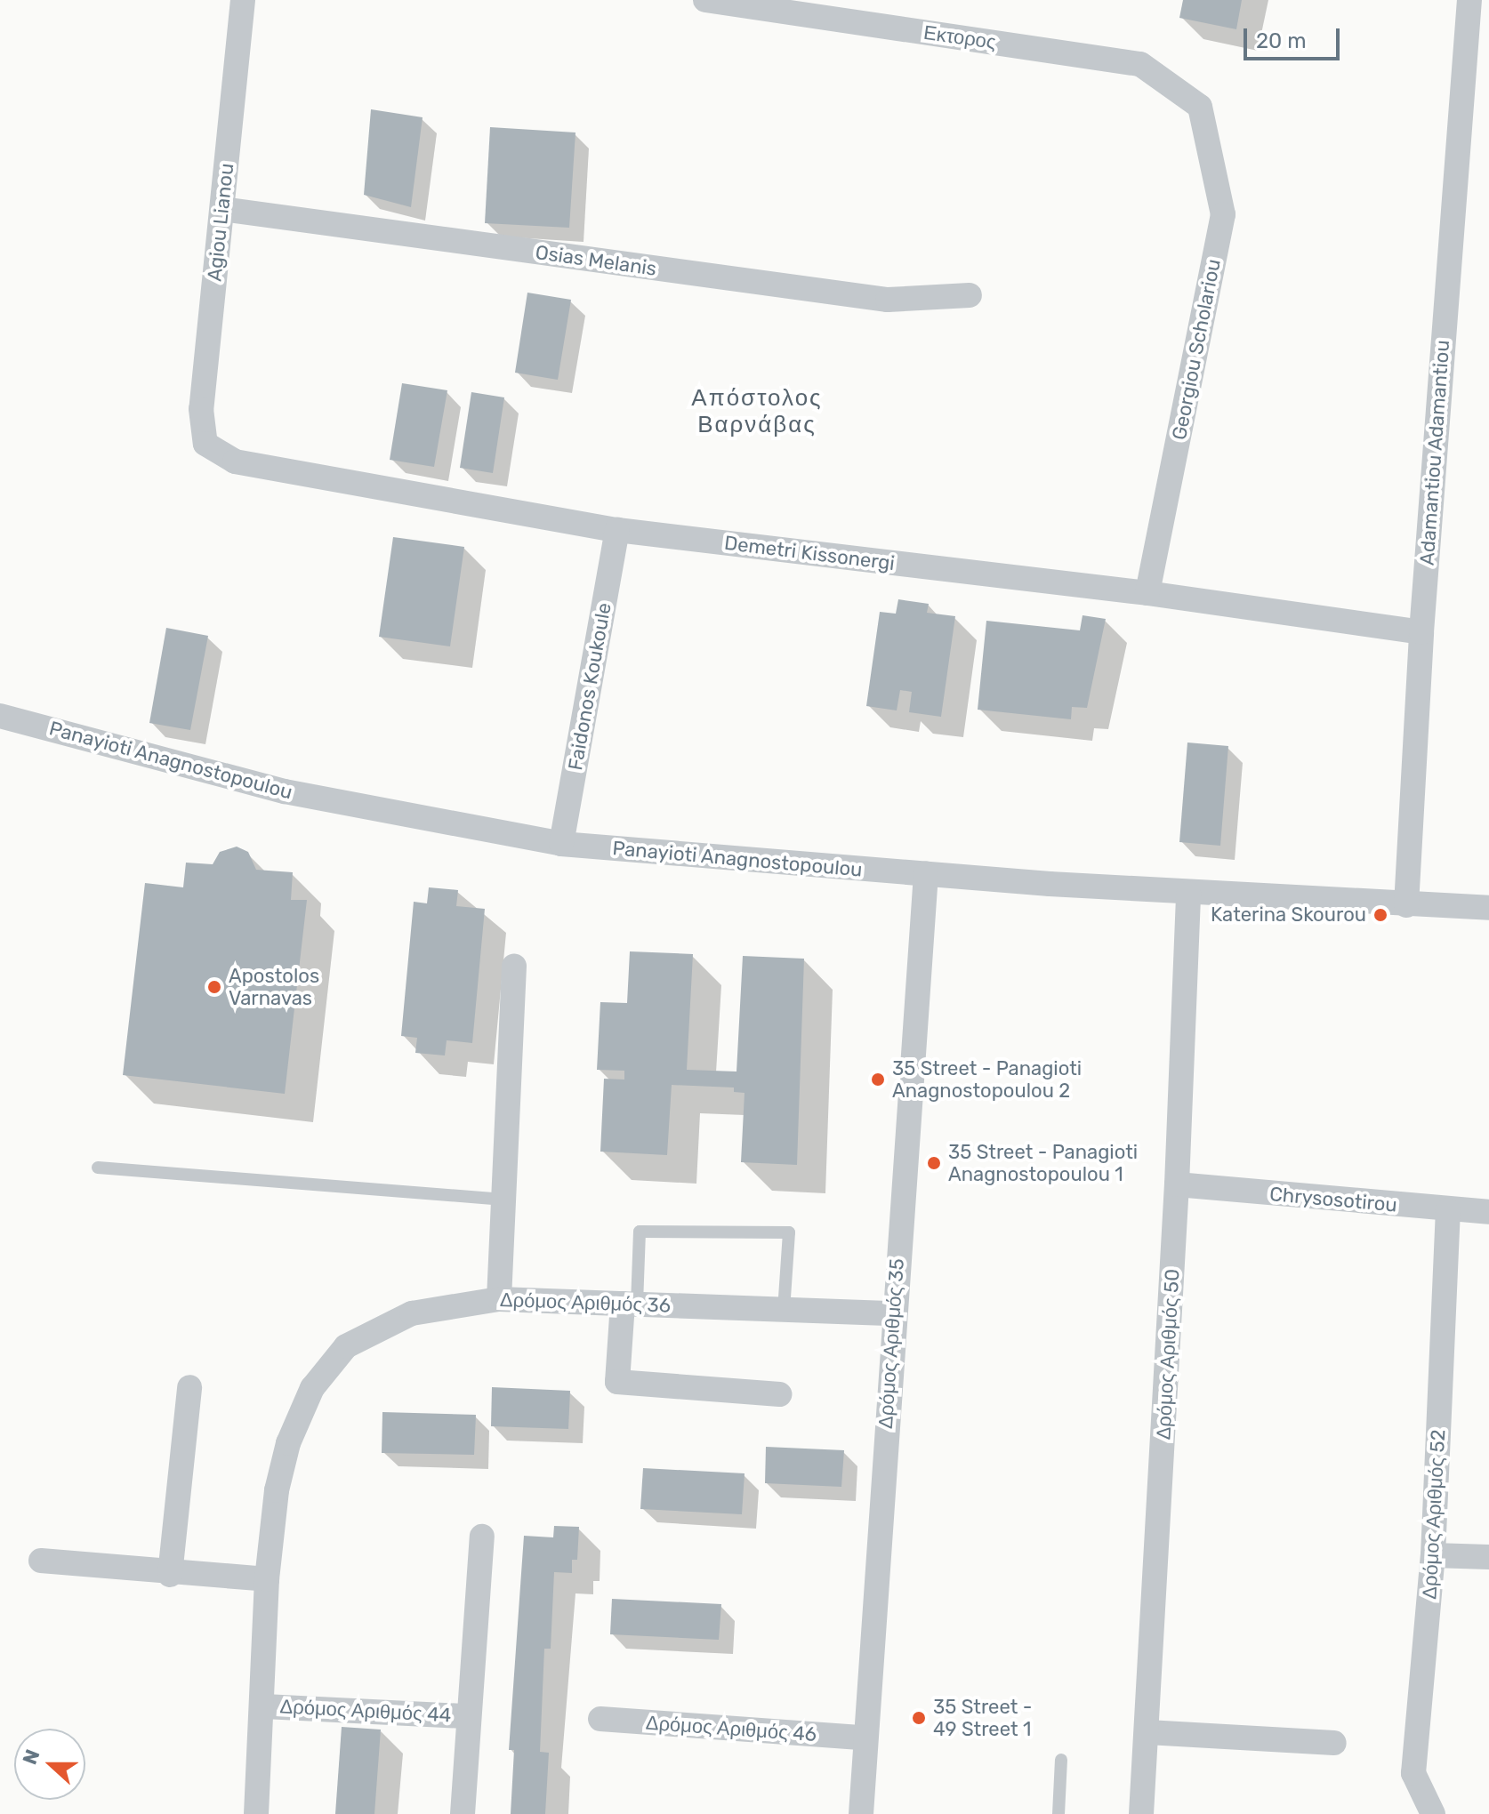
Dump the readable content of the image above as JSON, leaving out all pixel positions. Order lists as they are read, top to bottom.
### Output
{
  "streets": {
    "street": [
      "Εκτορος",
      "Agiou Lianou",
      "Osias Melanis",
      "Georgiou Scholariou",
      "Adamantiou Adamantiou",
      "Demetri Kissonergi",
      "Faidonos Koukoule",
      "Panayioti Anagnostopoulou",
      "Chrysosotirou",
      "Δρόμος Αριθμός 36",
      "Δρόμος Αριθμός 35",
      "Δρόμος Αριθμός 50",
      "Δρόμος Αριθμός 52",
      "Δρόμος Αριθμός 44",
      "Δρόμος Αριθμός 46"
    ]
  },
  "crossings": [
    ["Εκτορος", "Georgiou Scholariou"],
    ["Agiou Lianou", "Osias Melanis"],
    ["Agiou Lianou", "Demetri Kissonergi"],
    ["Georgiou Scholariou", "Demetri Kissonergi"],
    ["Adamantiou Adamantiou", "Demetri Kissonergi"],
    ["Adamantiou Adamantiou", "Panayioti Anagnostopoulou"],
    ["Demetri Kissonergi", "Faidonos Koukoule"],
    ["Faidonos Koukoule", "Panayioti Anagnostopoulou"],
    ["Panayioti Anagnostopoulou", "Δρόμος Αριθμός 35"],
    ["Panayioti Anagnostopoulou", "Δρόμος Αριθμός 50"],
    ["Chrysosotirou", "Δρόμος Αριθμός 50"],
    ["Chrysosotirou", "Δρόμος Αριθμός 52"],
    ["Δρόμος Αριθμός 36", "Δρόμος Αριθμός 35"],
    ["Δρόμος Αριθμός 36", "Δρόμος Αριθμός 44"],
    ["Δρόμος Αριθμός 35", "Δρόμος Αριθμός 46"]
  ],
  "districts": ["Απόστολος Βαρνάβας"],
  "places": [
    "Katerina Skourou",
    "Apostolos Varnavas",
    "35 Street - Panagioti Anagnostopoulou 2",
    "35 Street - Panagioti Anagnostopoulou 1",
    "35 Street - 49 Street 1"
  ],
  "scale_bar": "20 m",
  "north": "left"
}
